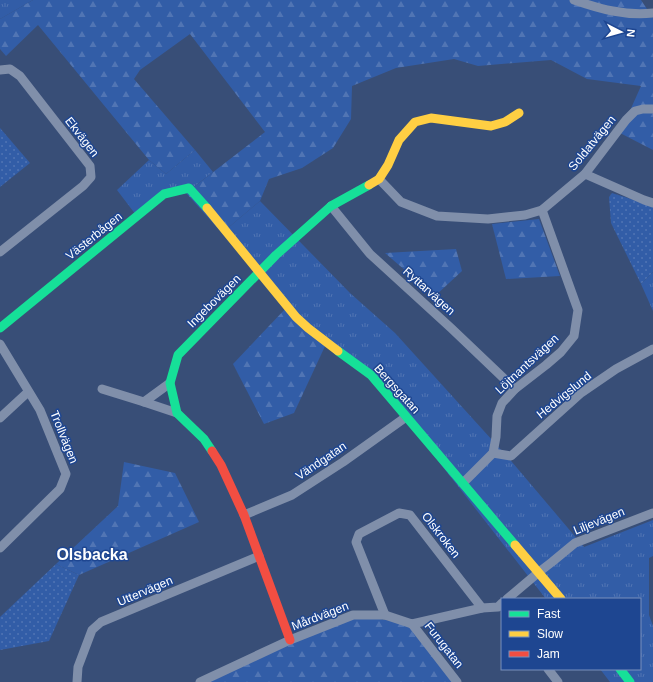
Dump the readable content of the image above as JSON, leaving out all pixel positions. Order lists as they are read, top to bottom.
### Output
{
  "streets": {
    "street": [
      "Ekvägen",
      "Soldatvägen",
      "Västerbågen",
      "Ryttarvägen",
      "Ingebovägen",
      "Löjtnantsvägen",
      "Bergsgatan",
      "Hedvigslund",
      "Trollvägen",
      "Vändgatan",
      "Liljevägen",
      "Olskroken",
      "Uttervägen",
      "Mårdvägen",
      "Furugatan"
    ]
  },
  "crossings": [
    ["Soldatvägen", "Ingebovägen"],
    ["Soldatvägen", "Löjtnantsvägen"],
    ["Västerbågen", "Bergsgatan"],
    ["Ryttarvägen", "Ingebovägen"],
    ["Ryttarvägen", "Löjtnantsvägen"],
    ["Ingebovägen", "Bergsgatan"],
    ["Löjtnantsvägen", "Hedvigslund"],
    ["Bergsgatan", "Vändgatan"],
    ["Bergsgatan", "Liljevägen"],
    ["Olskroken", "Mårdvägen"],
    ["Mårdvägen", "Furugatan"]
  ],
  "districts": ["Olsbacka"],
  "legend": ["Fast", "Slow", "Jam"],
  "north": "right"
}
